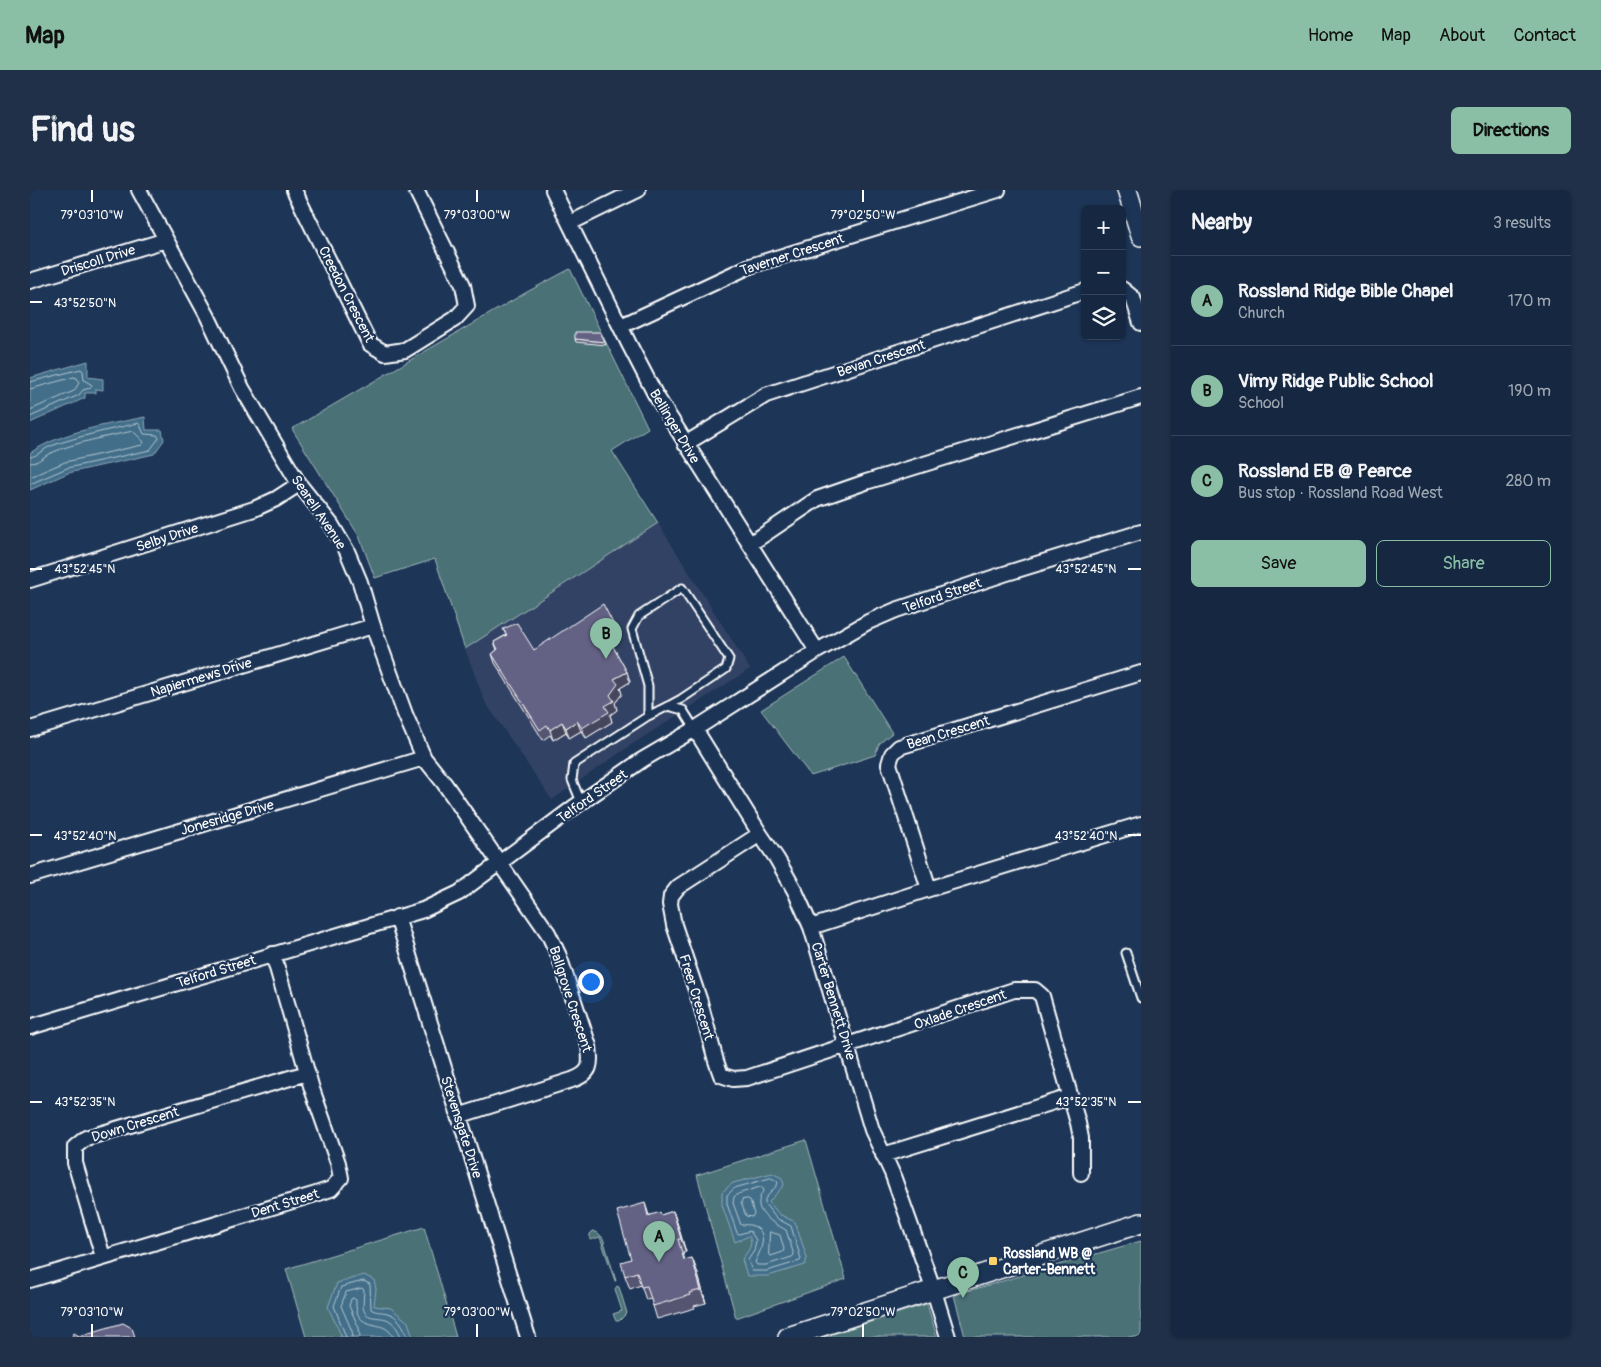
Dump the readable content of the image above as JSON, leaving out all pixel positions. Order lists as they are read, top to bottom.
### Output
{
  "streets": {
    "street": [
      "Taverner Crescent",
      "Driscoll Drive",
      "Creedon Crescent",
      "Bevan Crescent",
      "Bellinger Drive",
      "Searell Avenue",
      "Selby Drive",
      "Telford Street",
      "Napiermews Drive",
      "Bean Crescent",
      "Jonesridge Drive",
      "Freer Crescent",
      "Ballgrove Crescent",
      "Carter Bennett Drive",
      "Oxlade Crescent",
      "Down Crescent",
      "Stevensgate Drive",
      "Dent Street"
    ]
  },
  "crossings": [
    ["Taverner Crescent", "Bellinger Drive"],
    ["Driscoll Drive", "Searell Avenue"],
    ["Bevan Crescent", "Bellinger Drive"],
    ["Bellinger Drive", "Telford Street"],
    ["Searell Avenue", "Selby Drive"],
    ["Searell Avenue", "Telford Street"],
    ["Searell Avenue", "Napiermews Drive"],
    ["Searell Avenue", "Jonesridge Drive"],
    ["Searell Avenue", "Ballgrove Crescent"],
    ["Telford Street", "Ballgrove Crescent"],
    ["Telford Street", "Carter Bennett Drive"],
    ["Telford Street", "Stevensgate Drive"],
    ["Telford Street", "Dent Street"],
    ["Freer Crescent", "Carter Bennett Drive"],
    ["Freer Crescent", "Oxlade Crescent"],
    ["Ballgrove Crescent", "Stevensgate Drive"],
    ["Carter Bennett Drive", "Oxlade Crescent"],
    ["Down Crescent", "Dent Street"]
  ],
  "places": {
    "transit": ["Rossland WB @ Carter-Bennett"]
  },
  "page": {
    "header": "Map",
    "nav": [
      "Home",
      "Map",
      "About",
      "Contact"
    ],
    "buttons": [
      "Directions",
      ["Save", "Share"]
    ],
    "title": "Find us",
    "heading": ["Nearby", "3 results"],
    "map_buttons": ["+", "−"],
    "list": [
      {
        "mark": "A",
        "name": "Rossland Ridge Bible Chapel",
        "note": "Church",
        "value": "170 m"
      },
      {
        "mark": "B",
        "name": "Vimy Ridge Public School",
        "note": "School",
        "value": "190 m"
      },
      {
        "mark": "C",
        "name": "Rossland EB @ Pearce",
        "note": "Bus stop · Rossland Road West",
        "value": "280 m"
      }
    ],
    "pins": ["B", "A", "C"]
  },
  "coordinates": [
    "79°03'10\"W",
    "79°03'00\"W",
    "79°02'50\"W",
    "43°52'50\"N",
    "43°52'45\"N",
    "43°52'40\"N",
    "43°52'35\"N"
  ]
}
